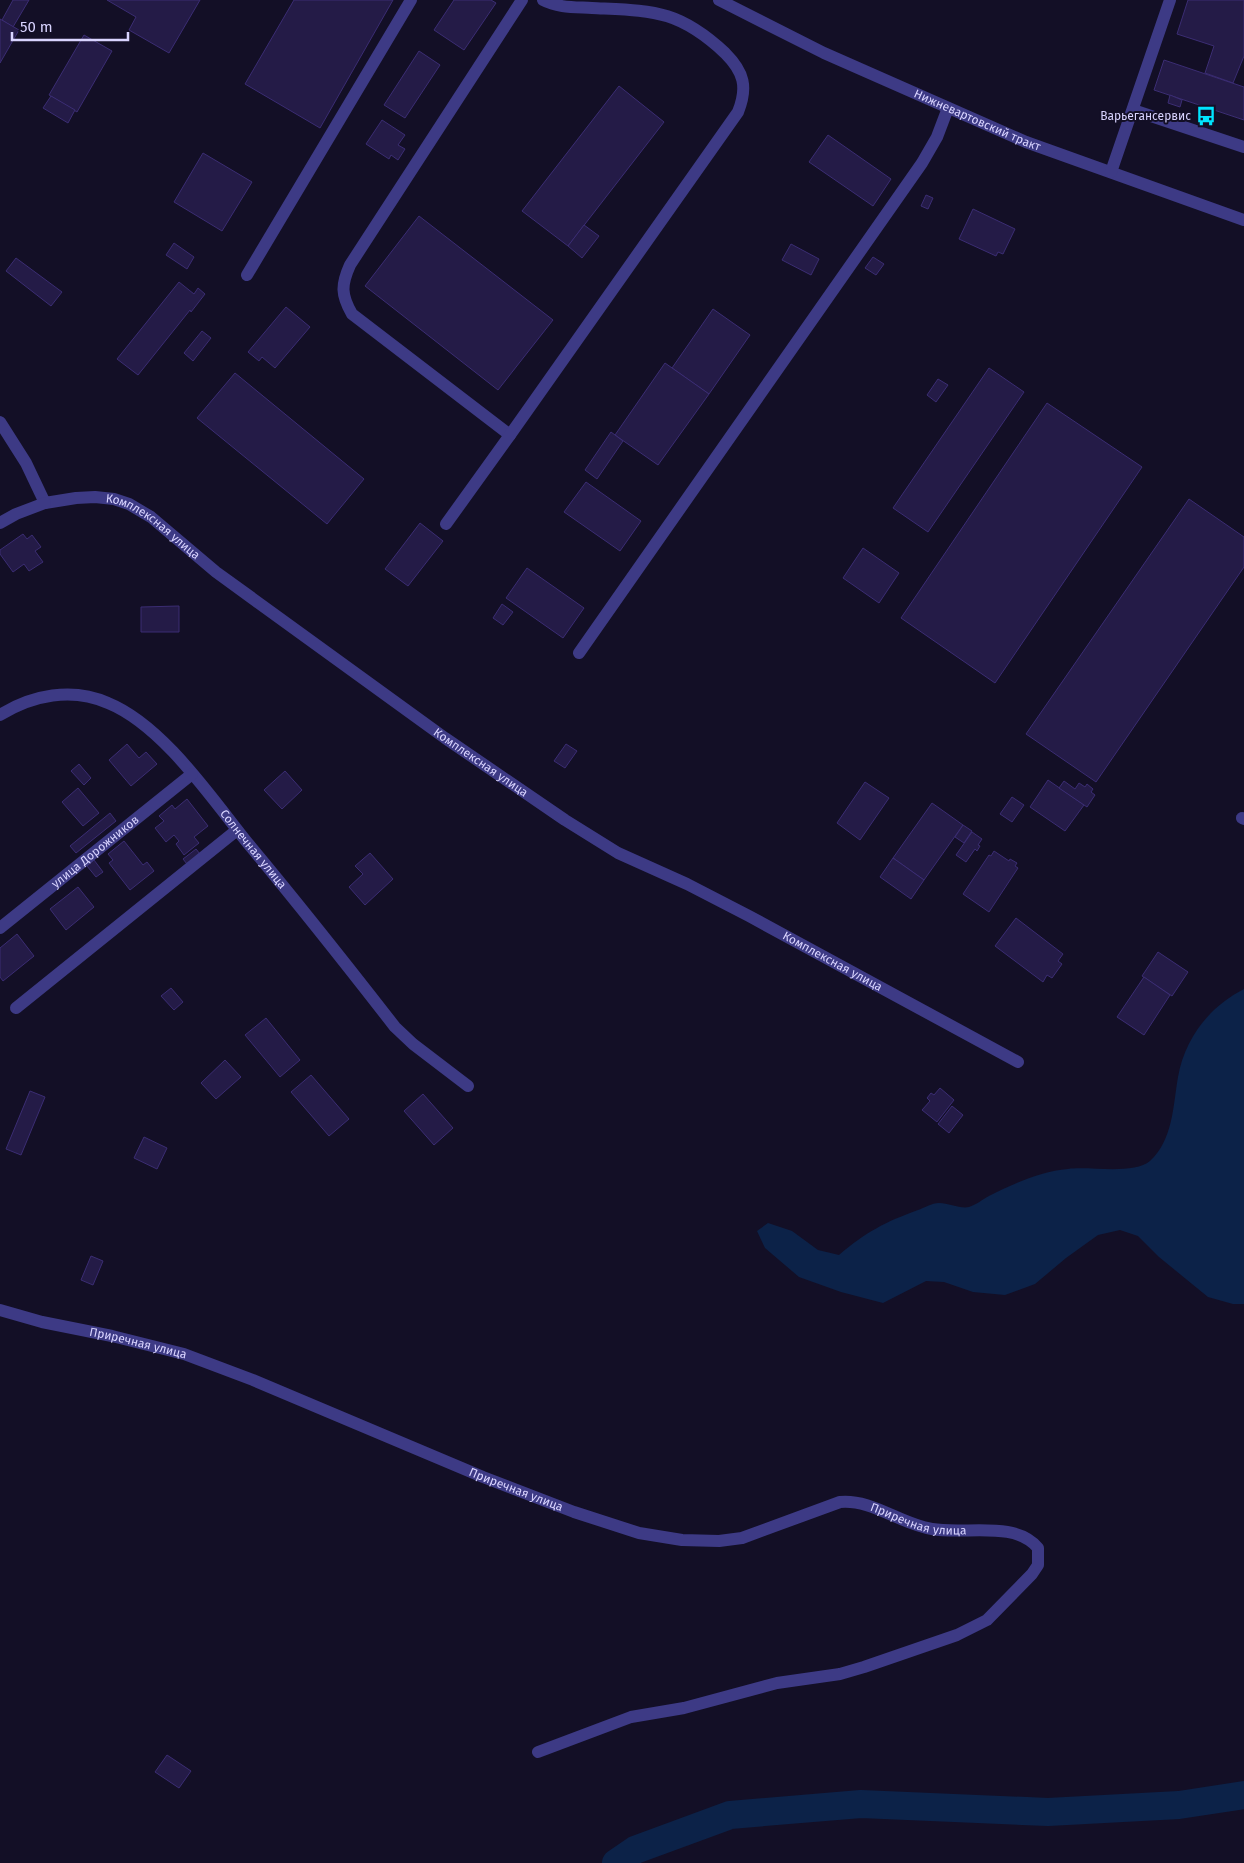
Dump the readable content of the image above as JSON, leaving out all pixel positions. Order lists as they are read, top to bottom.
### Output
{
  "streets": {
    "street": [
      "Нижневартовский тракт",
      "Комплексная улица",
      "Солнечная улица",
      "улица Дорожников",
      "Приречная улица"
    ]
  },
  "crossings": [
    ["Солнечная улица", "улица Дорожников"]
  ],
  "places": {
    "bus stop": ["Варьегансервис"]
  },
  "scale_bar": "50 m"
}
